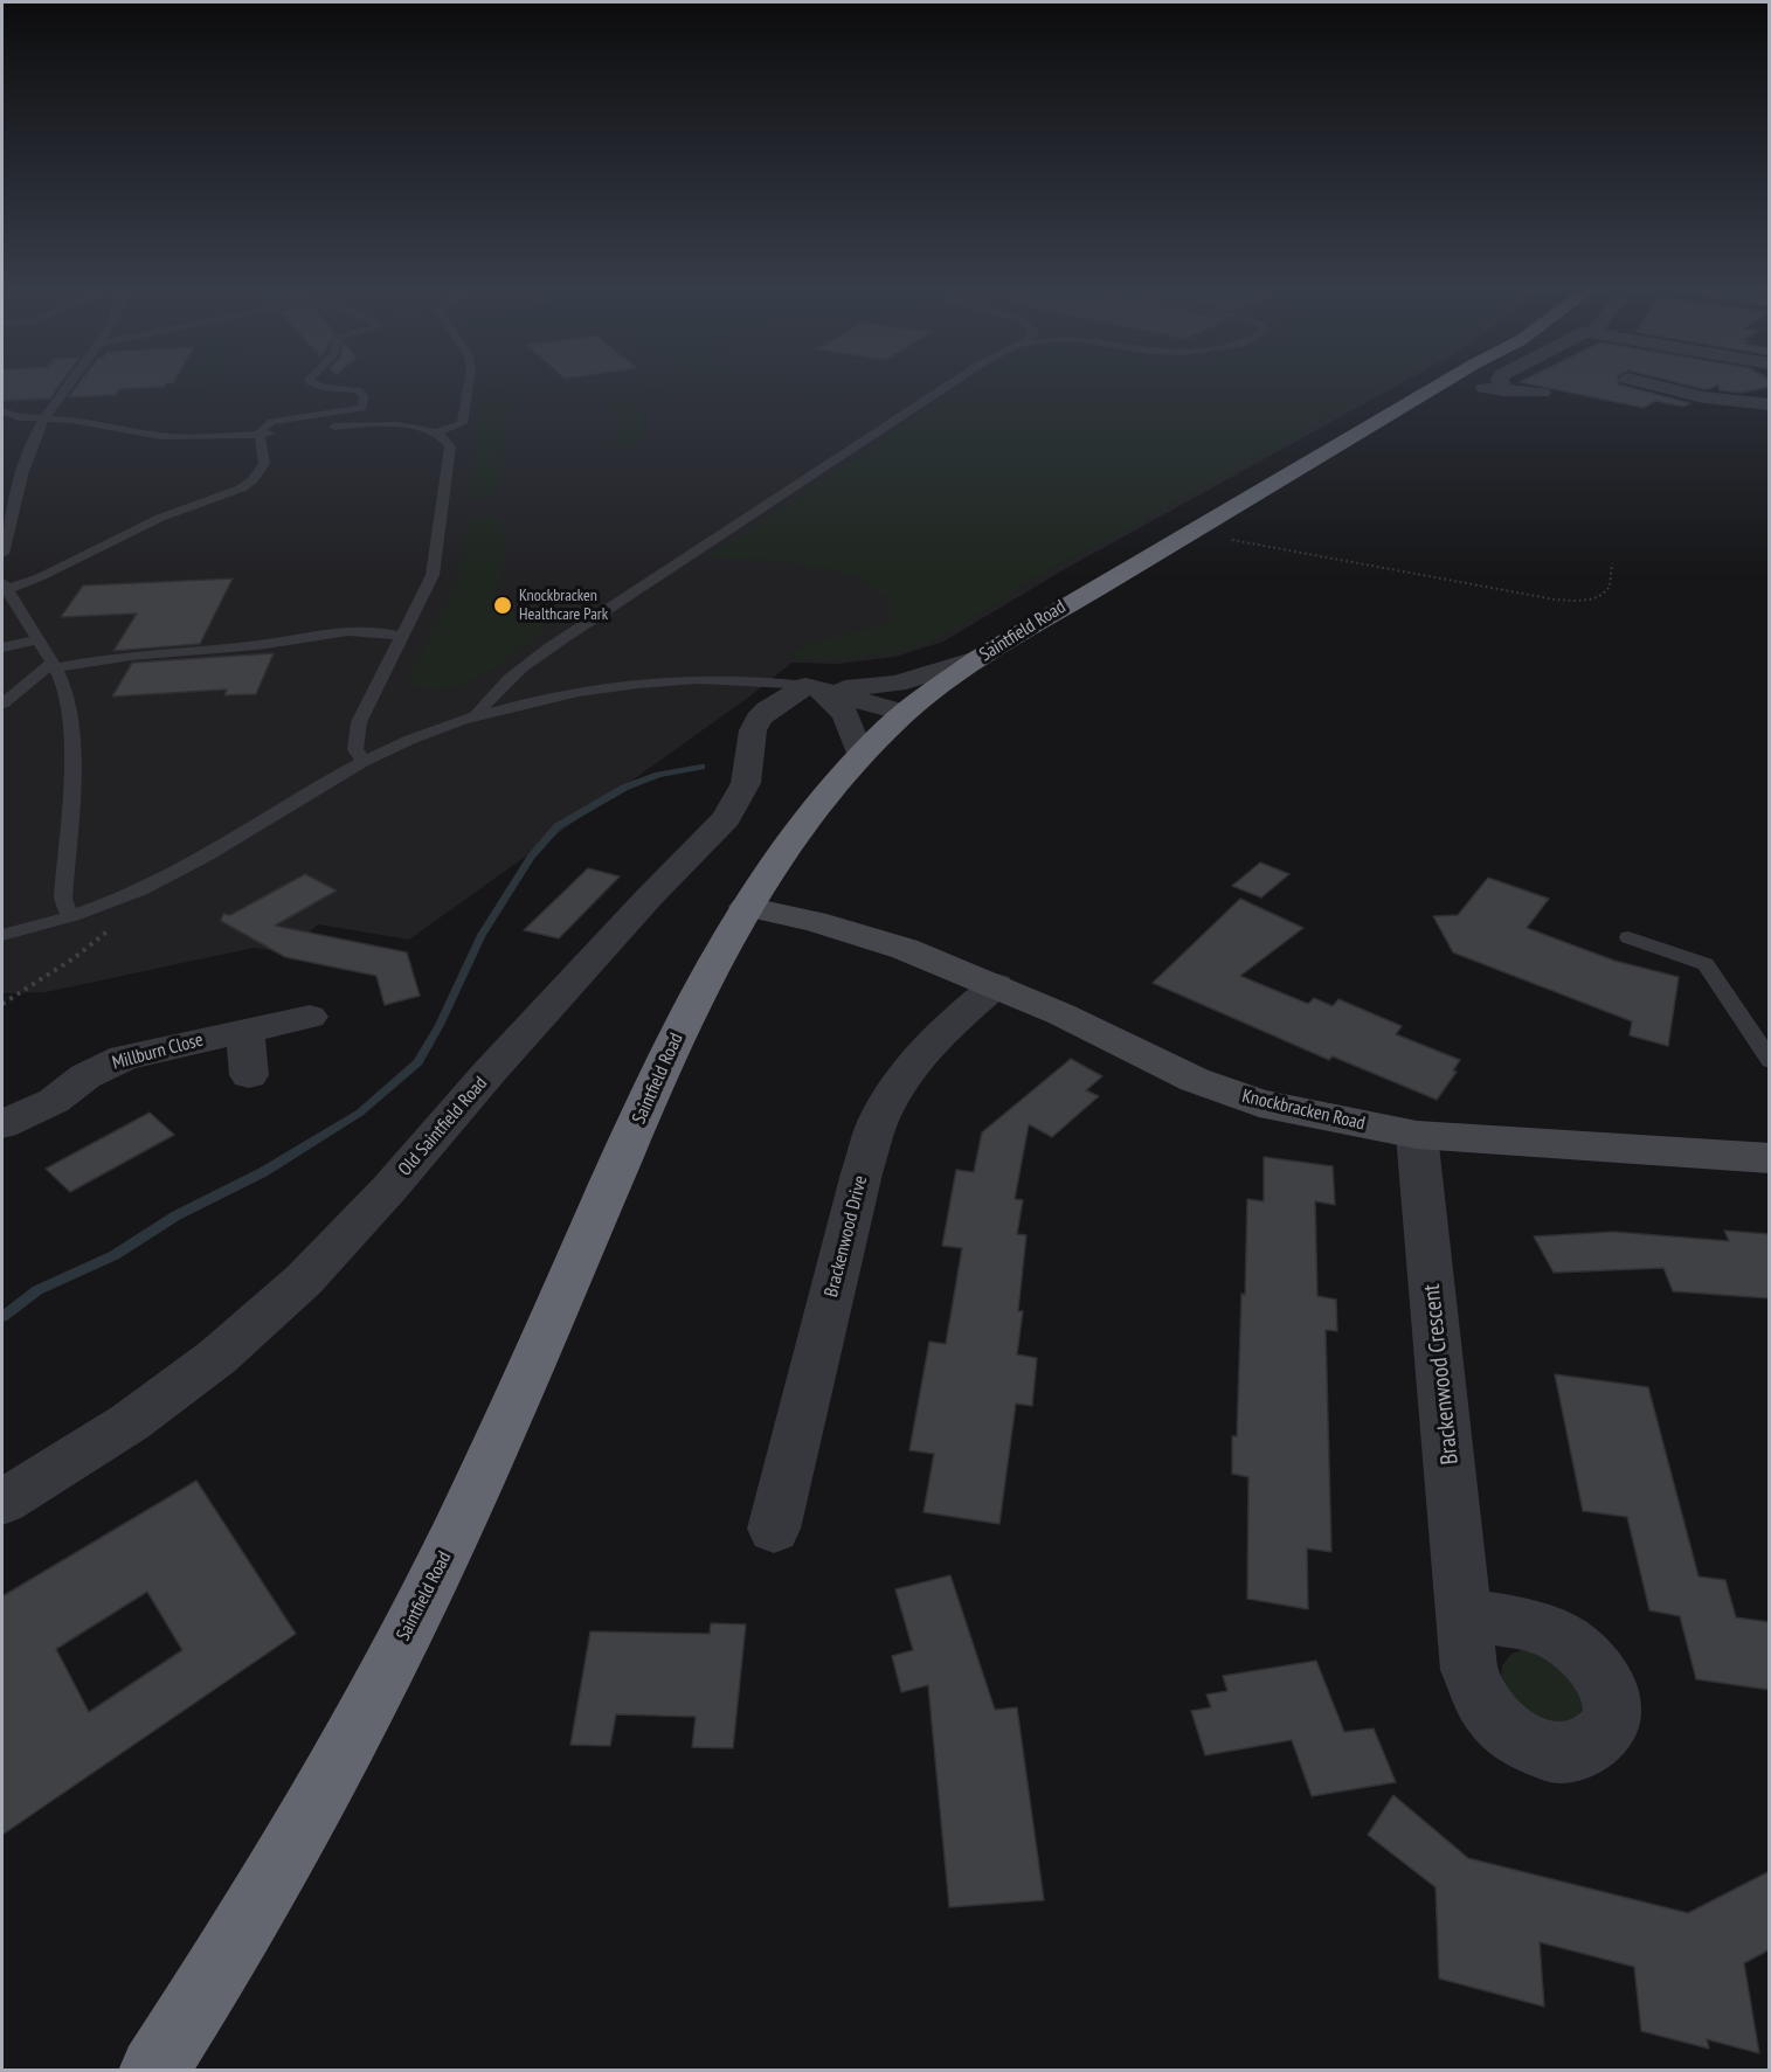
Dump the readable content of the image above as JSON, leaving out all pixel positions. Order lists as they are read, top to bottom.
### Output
{
  "streets": {
    "highway": ["Saintfield Road"],
    "street": [
      "Millburn Close",
      "Knockbracken Road",
      "Old Saintfield Road",
      "Brackenwood Drive",
      "Brackenwood Crescent"
    ]
  },
  "crossings": [
    ["Saintfield Road", "Knockbracken Road"],
    ["Knockbracken Road", "Brackenwood Drive"],
    ["Knockbracken Road", "Brackenwood Crescent"]
  ],
  "places": ["Knockbracken Healthcare Park"]
}
